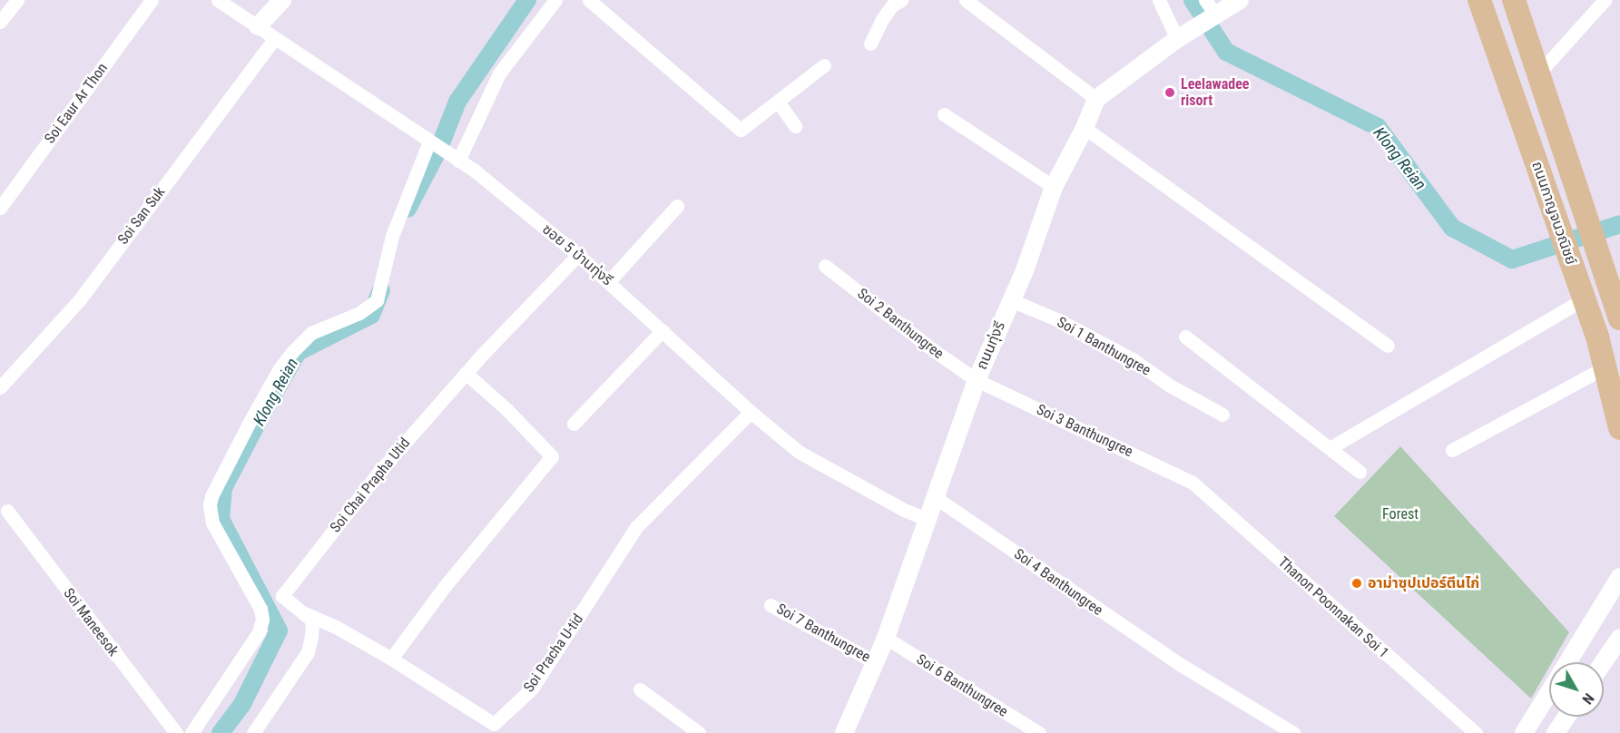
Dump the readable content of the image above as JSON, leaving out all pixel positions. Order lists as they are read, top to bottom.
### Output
{
  "streets": {
    "main road": ["ถนนกาญจนวณิชย์"],
    "street": [
      "Soi Eaur Ar Thon",
      "Soi San Suk",
      "ซอย 5 บ้านทุ่งรี",
      "Soi 2 Banthungree",
      "ถนนทุ่งรี",
      "Soi 1 Banthungree",
      "Soi 3 Banthungree",
      "Soi Chai Prapha Utid",
      "Soi 4 Banthungree",
      "Thanon Poonnakan Soi 1",
      "Soi Maneesok",
      "Soi 7 Banthungree",
      "Soi Pracha U-tid",
      "Soi 6 Banthungree"
    ]
  },
  "crossings": [
    ["Soi San Suk", "ซอย 5 บ้านทุ่งรี"],
    ["ซอย 5 บ้านทุ่งรี", "ถนนทุ่งรี"],
    ["ซอย 5 บ้านทุ่งรี", "Soi Chai Prapha Utid"],
    ["ซอย 5 บ้านทุ่งรี", "Soi Pracha U-tid"],
    ["Soi 2 Banthungree", "ถนนทุ่งรี"],
    ["Soi 2 Banthungree", "Soi 3 Banthungree"],
    ["ถนนทุ่งรี", "Soi 1 Banthungree"],
    ["ถนนทุ่งรี", "Soi 3 Banthungree"],
    ["ถนนทุ่งรี", "Soi 4 Banthungree"],
    ["ถนนทุ่งรี", "Soi 7 Banthungree"],
    ["ถนนทุ่งรี", "Soi 6 Banthungree"],
    ["Soi 3 Banthungree", "Thanon Poonnakan Soi 1"],
    ["Soi Chai Prapha Utid", "Soi Pracha U-tid"]
  ],
  "water": ["Klong Reian"],
  "parks": ["Forest"],
  "places": ["Leelawadee risort", "อาม่าซุปเปอร์ตีนไก่"],
  "north": "bottom right"
}
